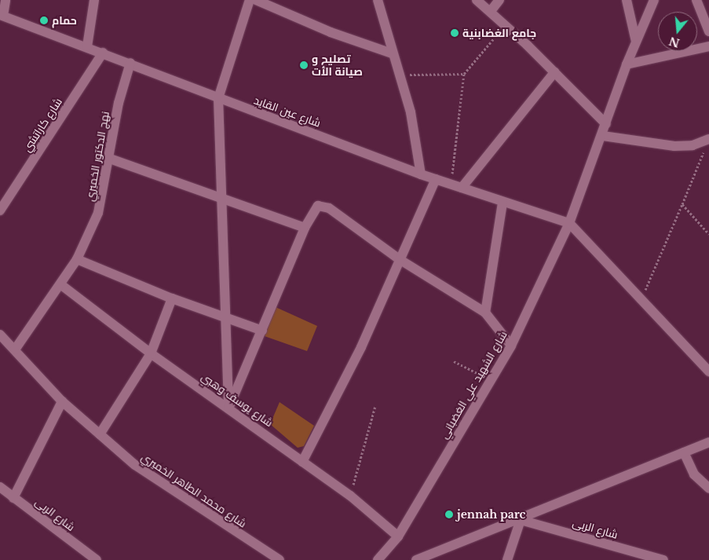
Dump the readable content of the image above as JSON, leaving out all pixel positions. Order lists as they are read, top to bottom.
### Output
{
  "streets": {
    "street": [
      "شارع عين القايد",
      "شارع كاراتشي",
      "نهج الدكتور الخميري",
      "شارع الشهيد علي الغضباني",
      "شارع يوسف وهبي",
      "شارع محمد الطاهر الخميري",
      "شارع الربى"
    ]
  },
  "crossings": [
    ["شارع عين القايد", "شارع كاراتشي"],
    ["شارع عين القايد", "نهج الدكتور الخميري"],
    ["شارع عين القايد", "شارع الشهيد علي الغضباني"],
    ["نهج الدكتور الخميري", "شارع يوسف وهبي"],
    ["نهج الدكتور الخميري", "شارع محمد الطاهر الخميري"],
    ["شارع الشهيد علي الغضباني", "شارع يوسف وهبي"]
  ],
  "places": [
    "حمام",
    "جامع الغضابنية",
    "تصليح و صيانة الأت",
    "jennah parc"
  ],
  "north": "bottom"
}
